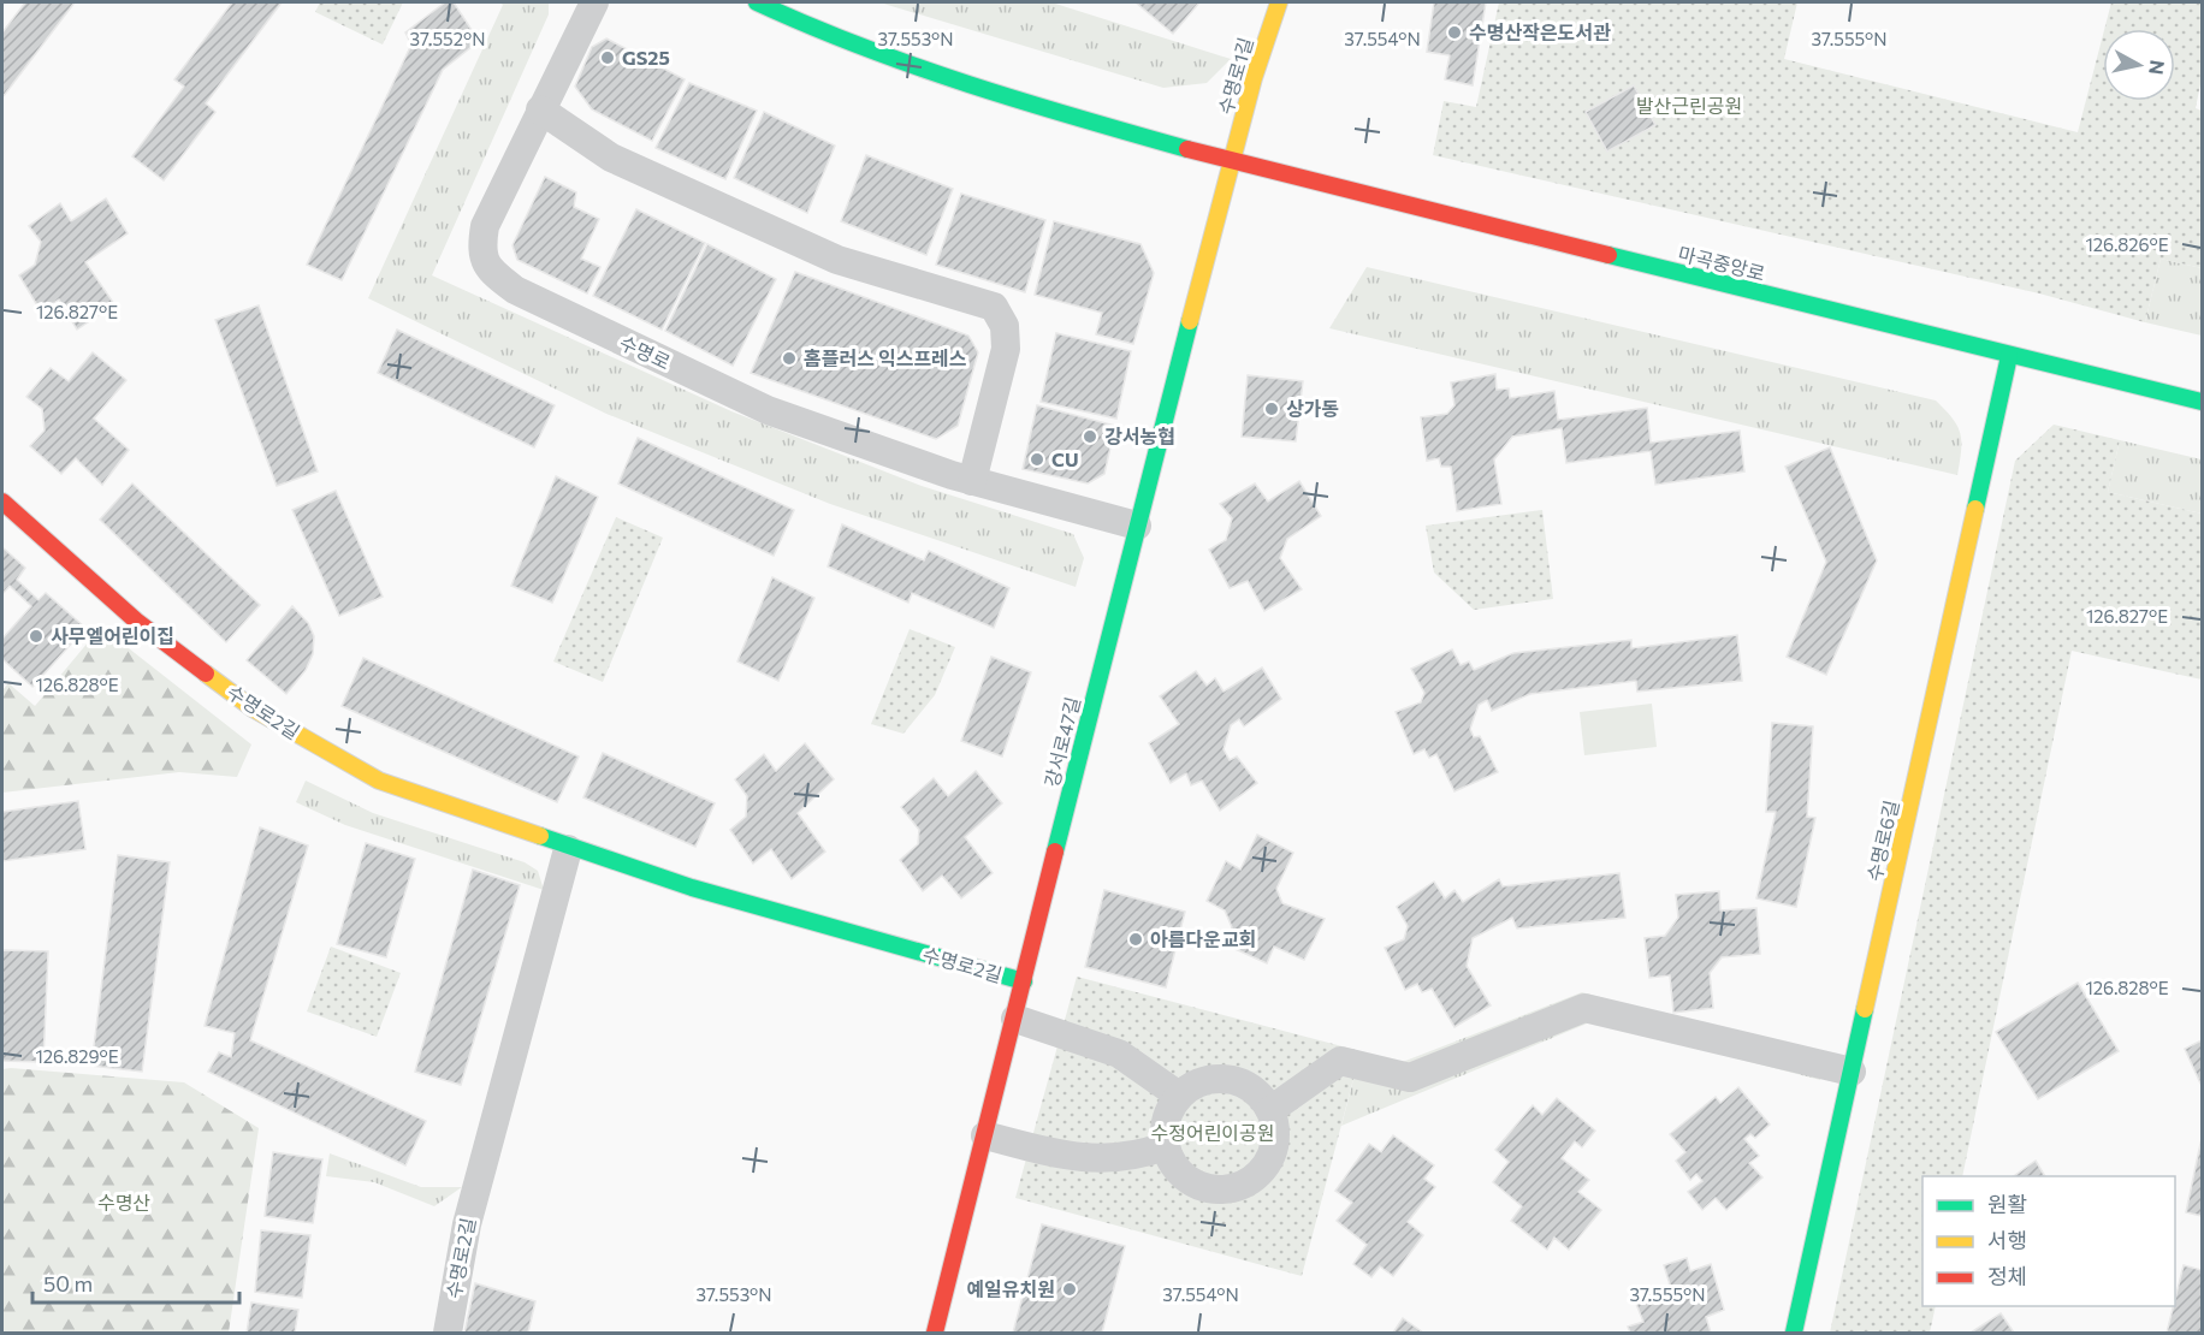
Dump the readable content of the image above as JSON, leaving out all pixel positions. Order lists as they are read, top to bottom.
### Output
{
  "streets": {
    "street": [
      "수명로1길",
      "마곡중앙로",
      "수명로",
      "수명로2길",
      "강서로47길",
      "수명로6길"
    ]
  },
  "crossings": [
    ["수명로1길", "마곡중앙로"],
    ["수명로1길", "강서로47길"],
    ["마곡중앙로", "강서로47길"],
    ["마곡중앙로", "수명로6길"],
    ["수명로", "강서로47길"],
    ["수명로2길", "강서로47길"]
  ],
  "parks": ["발산근린공원", "수정어린이공원", "수명산"],
  "places": [
    "수명산작은도서관",
    "GS25",
    "홈플러스 익스프레스",
    "상가동",
    "강서농협",
    "CU",
    "사무엘어린이집",
    "아름다운교회",
    "예일유치원"
  ],
  "legend": ["원활", "서행", "정체"],
  "scale_bar": "50 m",
  "north": "right",
  "coordinates": [
    "37.552°N",
    "37.553°N",
    "37.554°N",
    "37.555°N",
    "126.826°E",
    "126.827°E",
    "126.828°E",
    "126.829°E"
  ]
}
